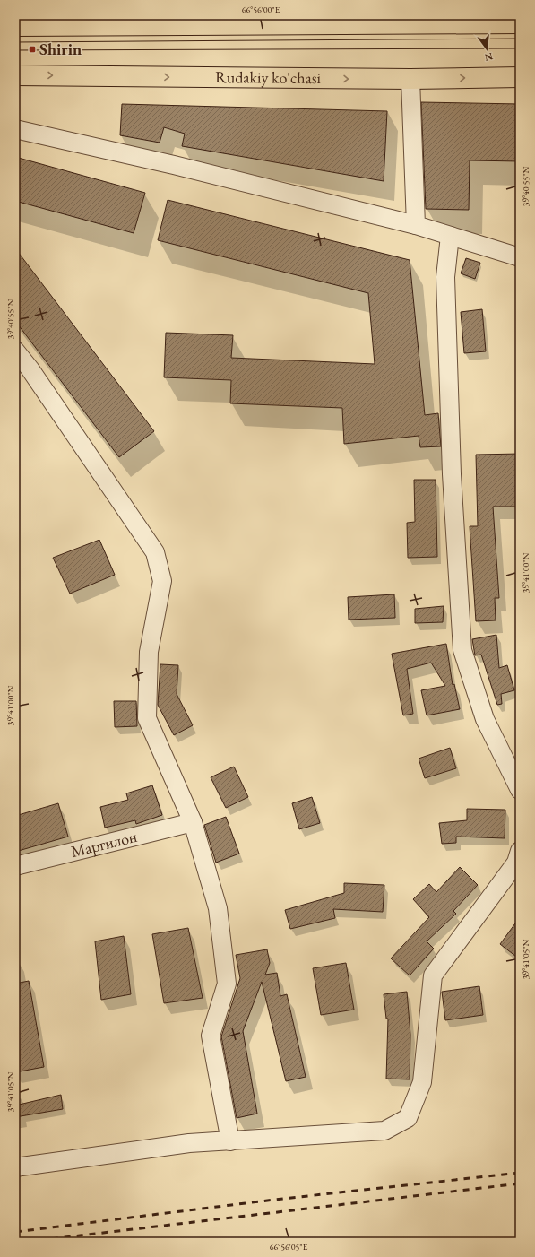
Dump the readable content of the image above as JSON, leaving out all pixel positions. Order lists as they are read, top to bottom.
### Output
{
  "streets": {
    "main road": ["Rudakiy ko'chasi"],
    "street": ["Маргилон"]
  },
  "places": {
    "transit": ["Shirin"]
  },
  "north": "bottom",
  "coordinates": [
    "66°56'00\"E",
    "39°40'55\"N",
    "39°41'00\"N",
    "39°41'05\"N",
    "66°56'05\"E"
  ]
}
